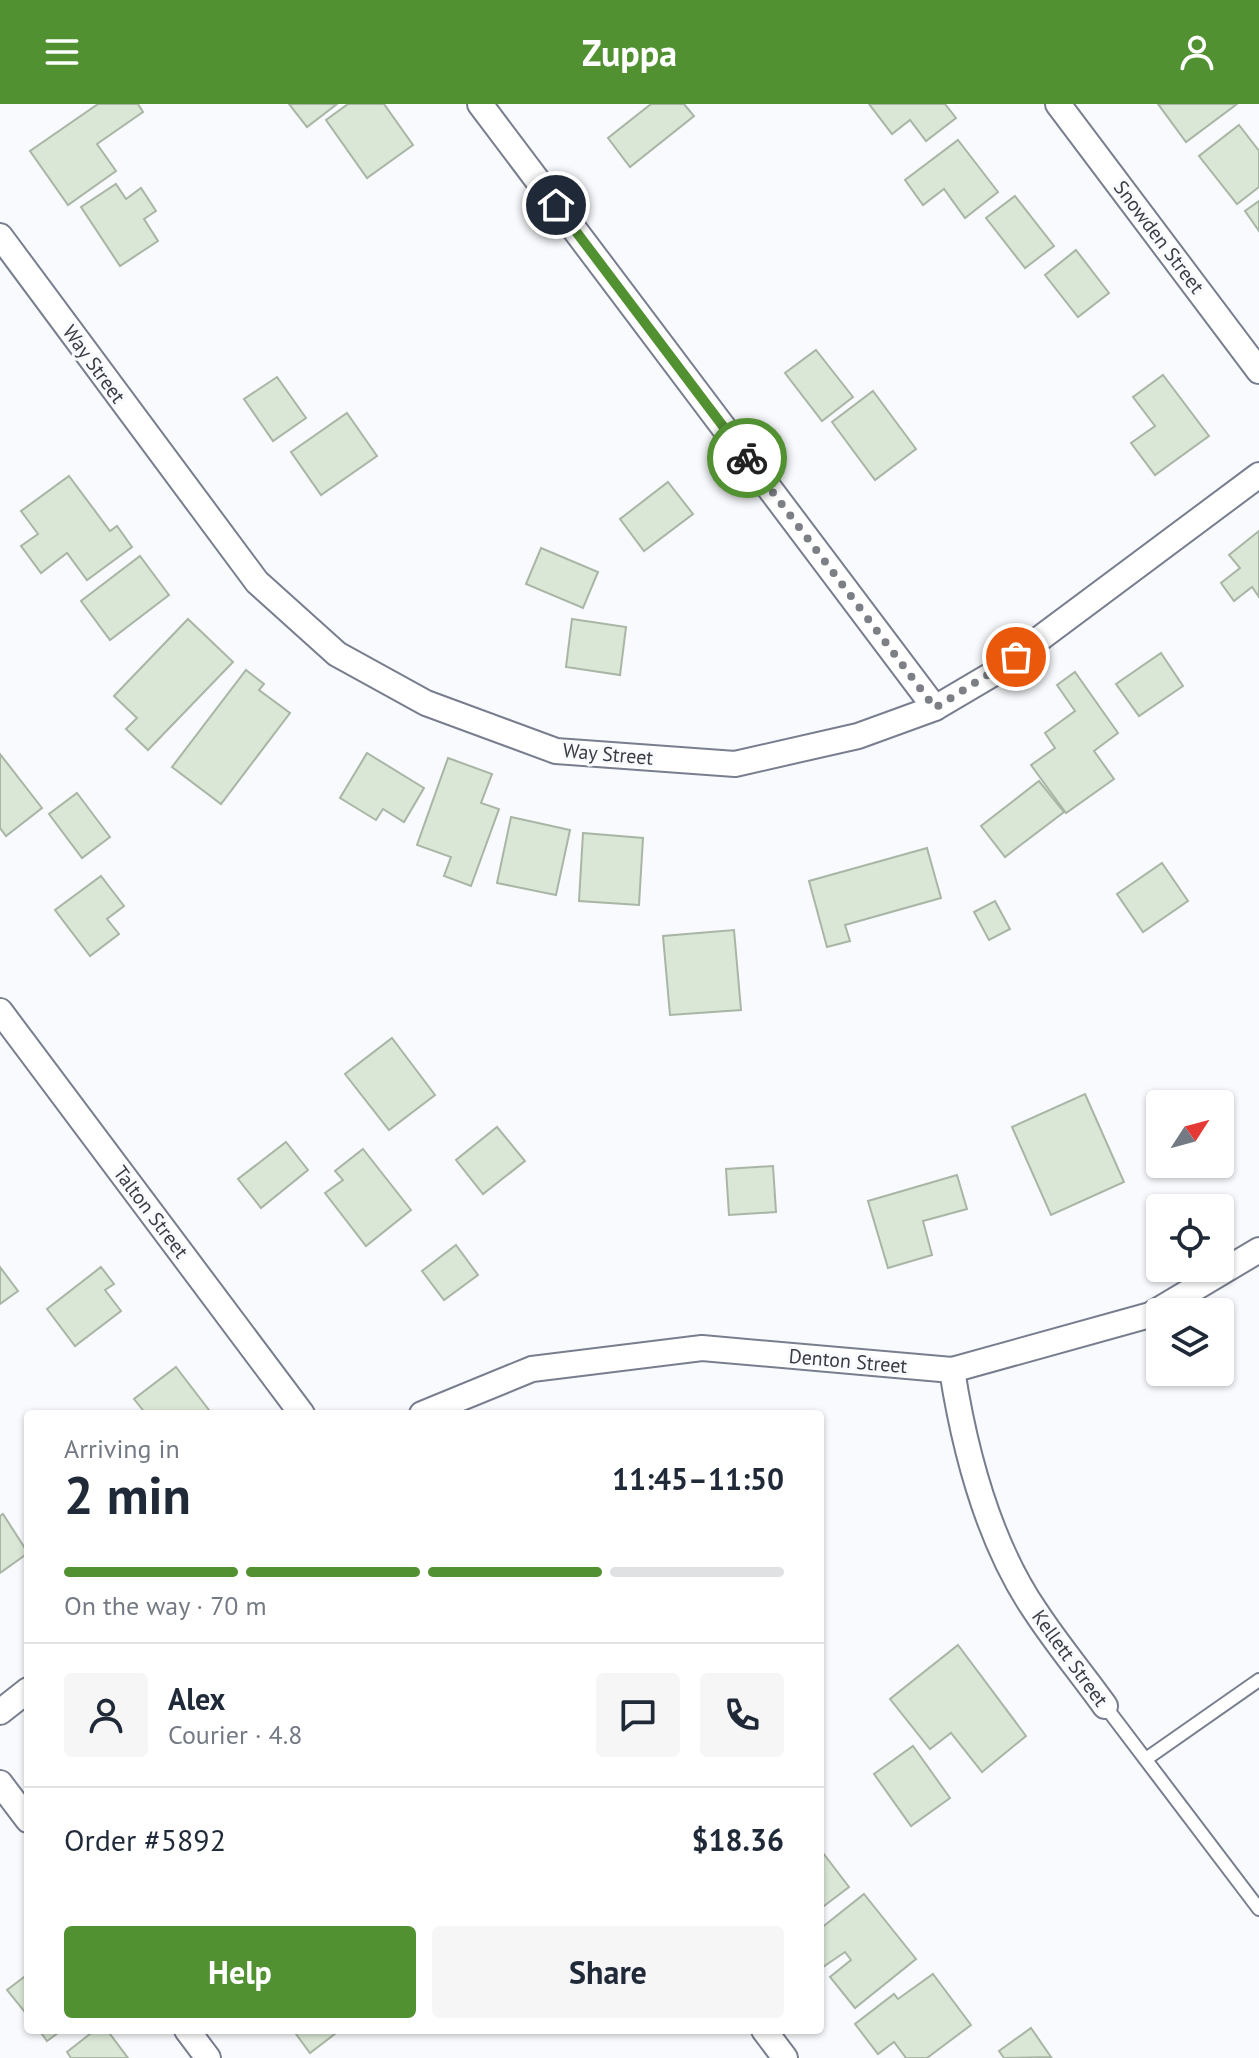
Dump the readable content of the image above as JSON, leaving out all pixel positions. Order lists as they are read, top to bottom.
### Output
{
  "streets": {
    "street": [
      "Snowden Street",
      "Way Street",
      "Talton Street",
      "Denton Street",
      "Kellett Street"
    ]
  },
  "crossings": [
    ["Denton Street", "Kellett Street"]
  ],
  "north": "top right",
  "page": {
    "header": "Zuppa",
    "heading": ["2 min", "Arriving in", "11:45–11:50"],
    "panel": [
      "Alex",
      "Courier · 4.8",
      "Order #5892",
      "$18.36"
    ],
    "bar": "On the way · 70 m",
    "buttons": ["Help", "Share"]
  }
}
